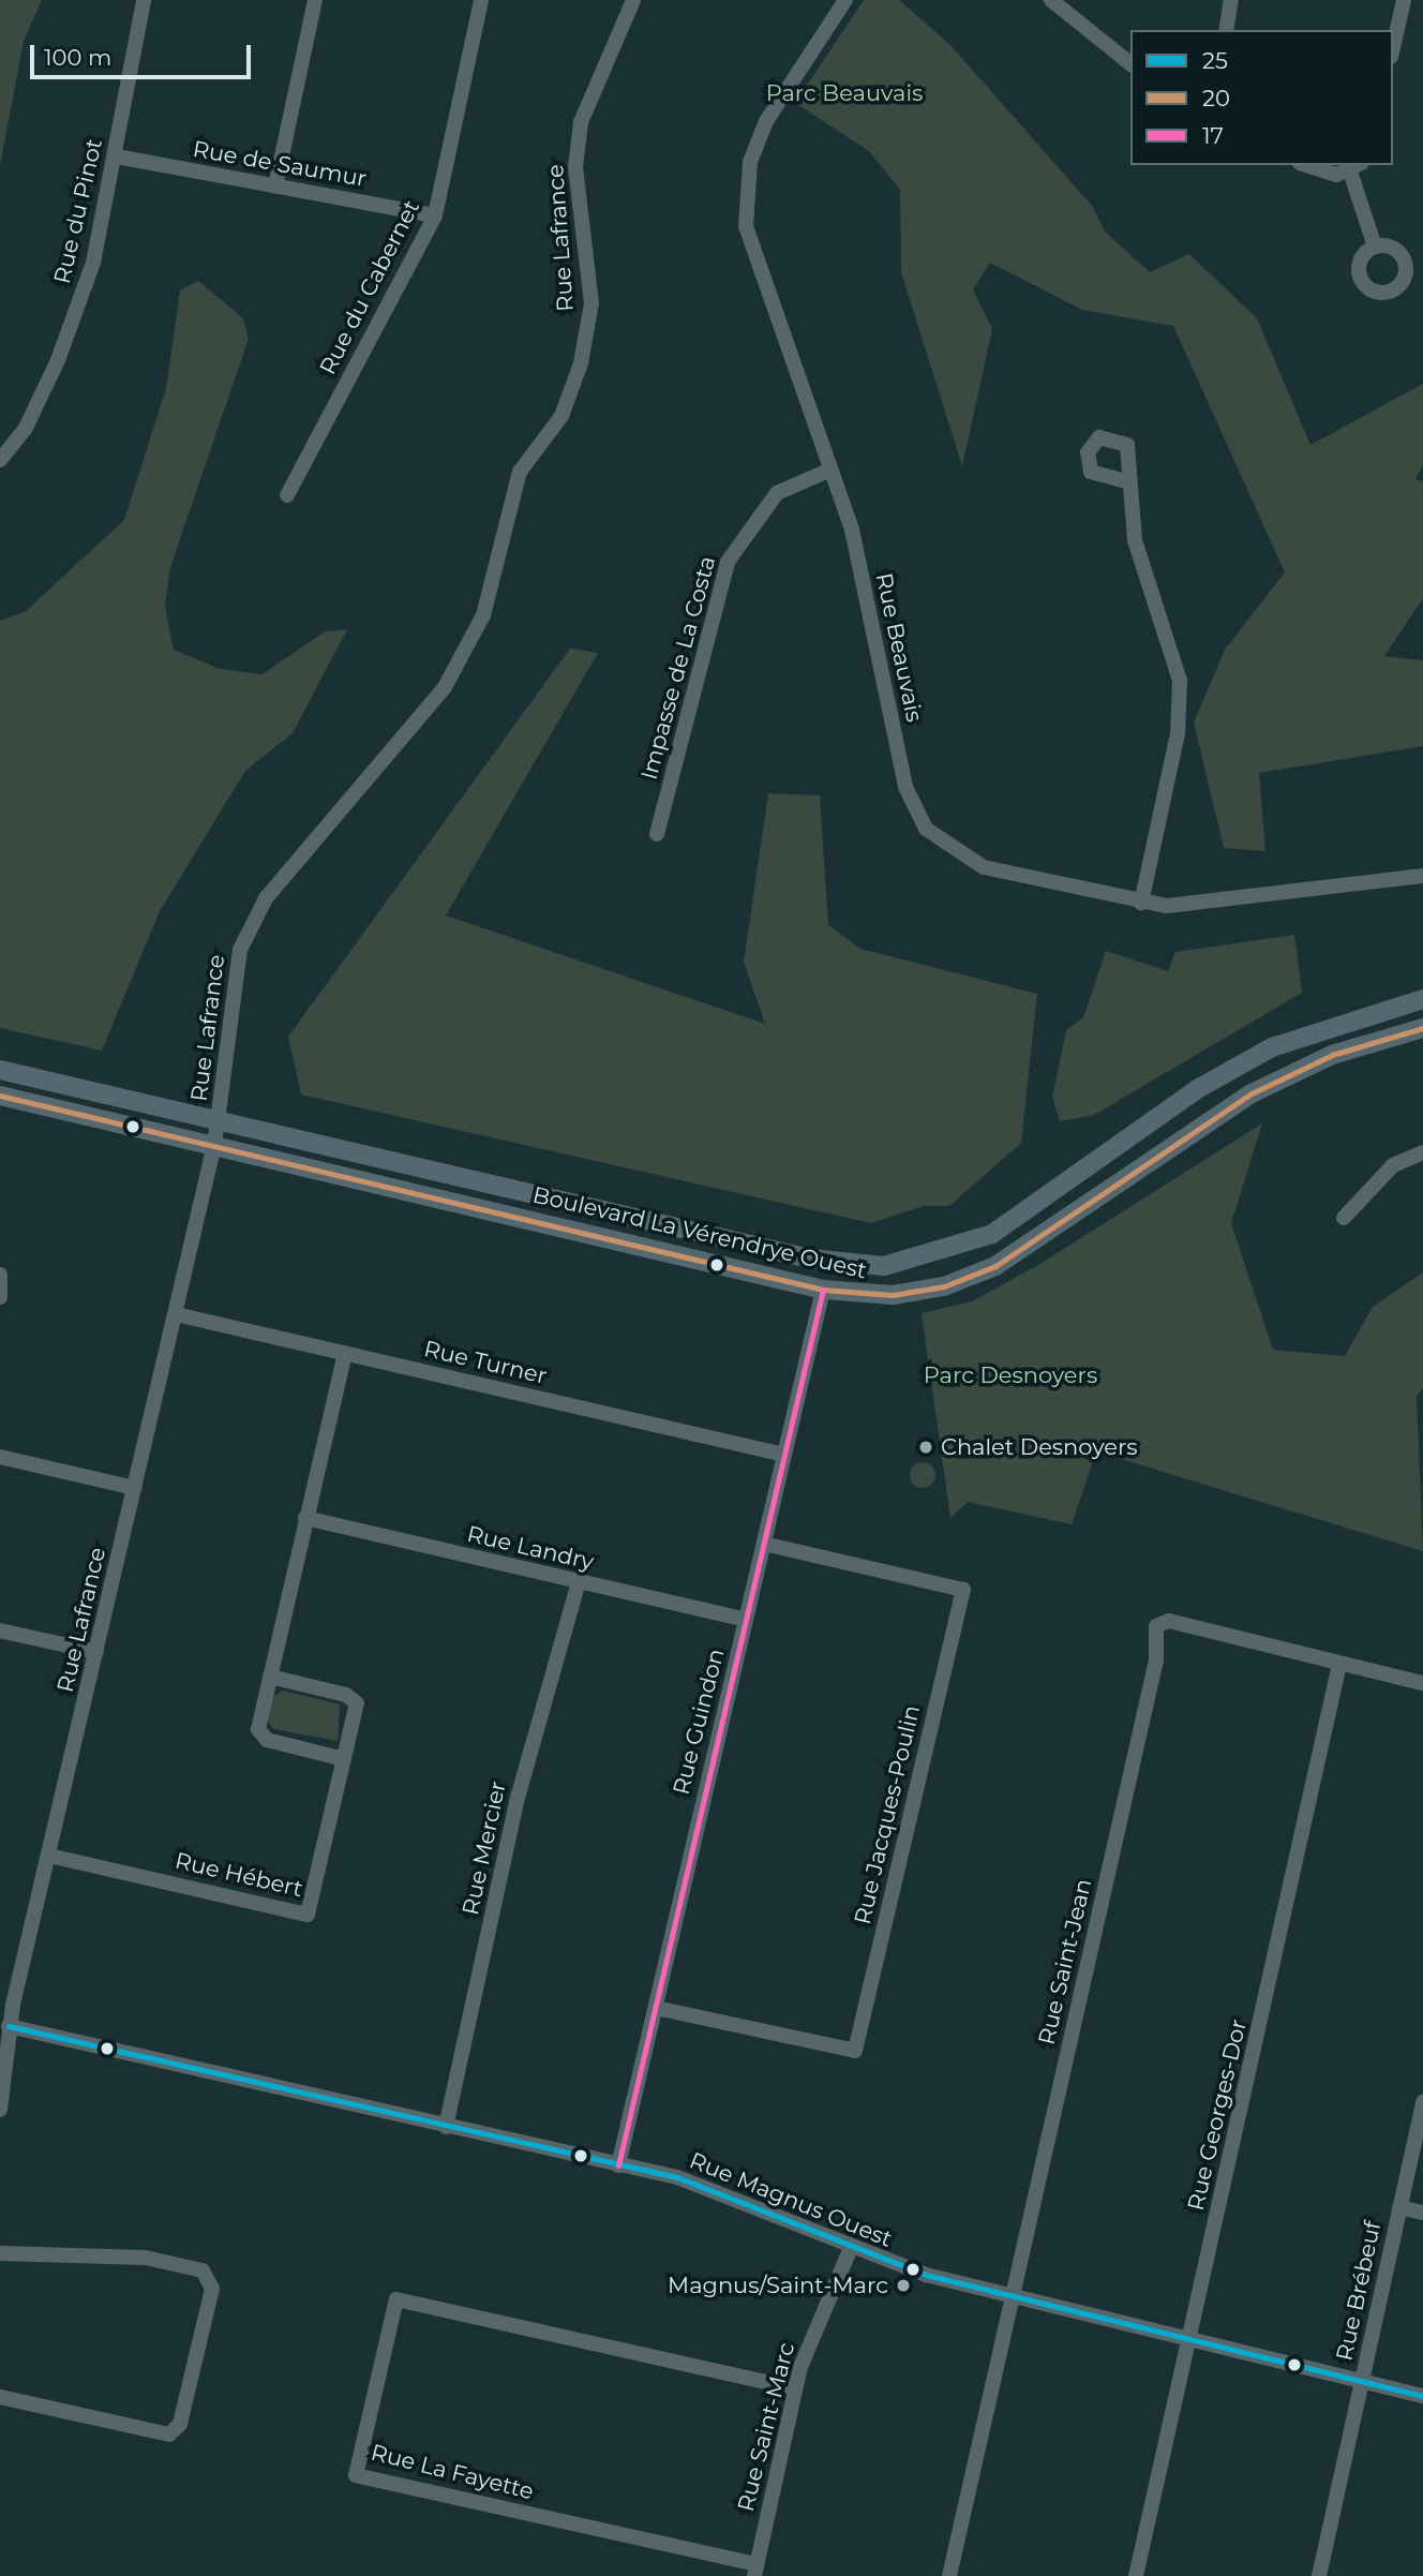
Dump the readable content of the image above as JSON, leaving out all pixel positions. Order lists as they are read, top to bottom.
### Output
{
  "streets": {
    "main road": ["Boulevard La Vérendrye Ouest"],
    "street": [
      "Rue de Saumur",
      "Rue du Pinot",
      "Rue Lafrance",
      "Rue du Cabernet",
      "Rue Beauvais",
      "Impasse de La Costa",
      "Rue Turner",
      "Rue Landry",
      "Rue Guindon",
      "Rue Jacques-Poulin",
      "Rue Mercier",
      "Rue Hébert",
      "Rue Saint-Jean",
      "Rue Georges-Dor",
      "Rue Magnus Ouest",
      "Rue Brébeuf",
      "Rue Saint-Marc",
      "Rue La Fayette"
    ]
  },
  "crossings": [
    ["Rue de Saumur", "Rue du Pinot"],
    ["Rue de Saumur", "Rue du Cabernet"],
    ["Rue Lafrance", "Boulevard La Vérendrye Ouest"],
    ["Rue Lafrance", "Rue Turner"],
    ["Rue Lafrance", "Rue Hébert"],
    ["Rue Lafrance", "Rue Magnus Ouest"],
    ["Rue Beauvais", "Impasse de La Costa"],
    ["Boulevard La Vérendrye Ouest", "Rue Guindon"],
    ["Rue Turner", "Rue Guindon"],
    ["Rue Landry", "Rue Guindon"],
    ["Rue Landry", "Rue Mercier"],
    ["Rue Guindon", "Rue Jacques-Poulin"],
    ["Rue Guindon", "Rue Magnus Ouest"],
    ["Rue Mercier", "Rue Magnus Ouest"],
    ["Rue Saint-Jean", "Rue Georges-Dor"],
    ["Rue Saint-Jean", "Rue Magnus Ouest"],
    ["Rue Georges-Dor", "Rue Magnus Ouest"],
    ["Rue Magnus Ouest", "Rue Brébeuf"],
    ["Rue Magnus Ouest", "Rue Saint-Marc"],
    ["Rue Saint-Marc", "Rue La Fayette"]
  ],
  "parks": ["Parc Beauvais", "Parc Desnoyers"],
  "places": ["Chalet Desnoyers", "Magnus/Saint-Marc"],
  "lines": ["transit line 20", "transit line 17", "transit line 25"],
  "legend": ["25", "20", "17"],
  "scale_bar": "100 m"
}
